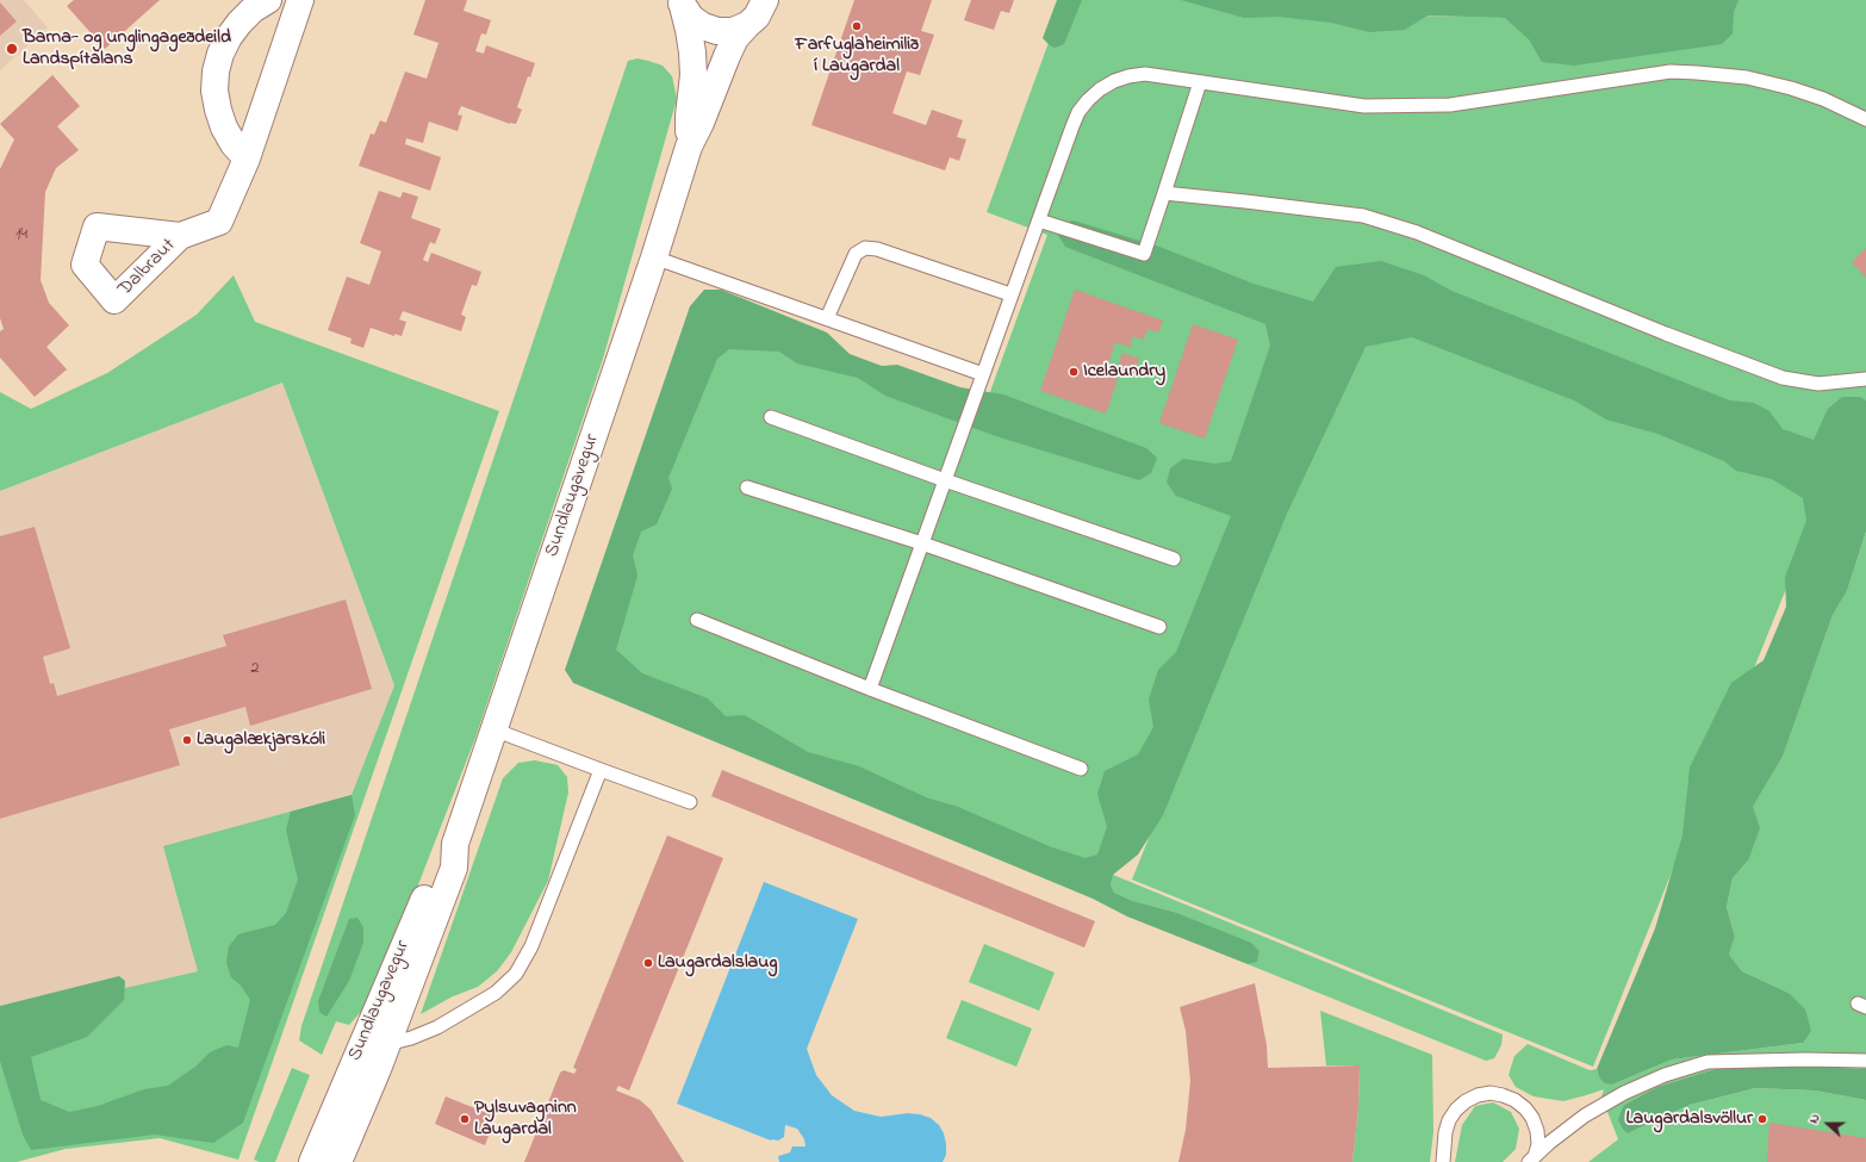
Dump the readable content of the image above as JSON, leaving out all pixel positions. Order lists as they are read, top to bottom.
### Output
{
  "streets": {
    "street": ["Dalbraut", "Sundlaugavegur"]
  },
  "places": [
    "Farfuglaheimilið í Laugardal",
    "Barna- og unglingageðdeild Landspítalans",
    "Icelaundry",
    "Laugalækjarskóli",
    "Laugardalslaug",
    "Pylsuvagninn Laugardal",
    "Laugardalsvöllur"
  ],
  "house_numbers": ["14", "2"],
  "north": "left"
}
